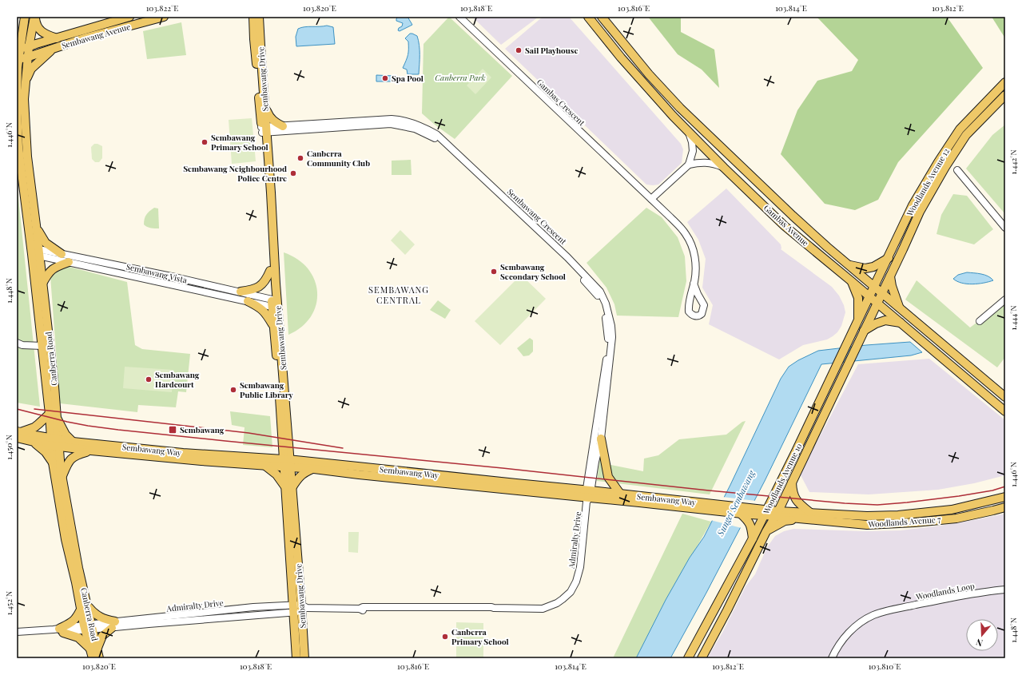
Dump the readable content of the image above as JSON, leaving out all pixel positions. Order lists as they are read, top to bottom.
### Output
{
  "streets": {
    "main road": [
      "Sembawang Avenue",
      "Sembawang Drive",
      "Woodlands Avenue 12",
      "Gambas Avenue",
      "Canberra Road",
      "Sembawang Way",
      "Woodlands Avenue 10",
      "Woodlands Avenue 7"
    ],
    "street": [
      "Gambas Crescent",
      "Sembawang Crescent",
      "Sembawang Vista",
      "Admiralty Drive",
      "Woodlands Loop"
    ]
  },
  "crossings": [
    ["Sembawang Avenue", "Canberra Road"],
    ["Sembawang Drive", "Sembawang Crescent"],
    ["Sembawang Drive", "Sembawang Vista"],
    ["Sembawang Drive", "Sembawang Way"],
    ["Sembawang Drive", "Admiralty Drive"],
    ["Woodlands Avenue 12", "Gambas Avenue"],
    ["Woodlands Avenue 12", "Woodlands Avenue 10"],
    ["Sembawang Crescent", "Sembawang Way"],
    ["Sembawang Crescent", "Admiralty Drive"],
    ["Gambas Avenue", "Woodlands Avenue 10"],
    ["Sembawang Vista", "Canberra Road"],
    ["Canberra Road", "Sembawang Way"],
    ["Canberra Road", "Admiralty Drive"],
    ["Sembawang Way", "Woodlands Avenue 10"],
    ["Sembawang Way", "Woodlands Avenue 7"],
    ["Sembawang Way", "Admiralty Drive"],
    ["Woodlands Avenue 10", "Woodlands Avenue 7"]
  ],
  "districts": ["SEMBAWANG CENTRAL"],
  "water": ["Sungei Sembawang"],
  "parks": ["Canberra Park"],
  "places": {
    "other": [
      "Sail Playhouse",
      "Spa Pool",
      "Sembawang Primary School",
      "Canberra Community Club",
      "Sembawang Neighbourhood Police Centre",
      "Sembawang Secondary School",
      "Sembawang Hardcourt",
      "Sembawang Public Library",
      "Canberra Primary School"
    ],
    "transit": ["Sembawang"]
  },
  "north": "bottom",
  "coordinates": [
    "103.822°E",
    "103.820°E",
    "103.818°E",
    "103.816°E",
    "103.814°E",
    "103.812°E",
    "1.446°N",
    "1.442°N",
    "1.448°N",
    "1.444°N",
    "1.450°N",
    "1.452°N",
    "103.810°E"
  ]
}
